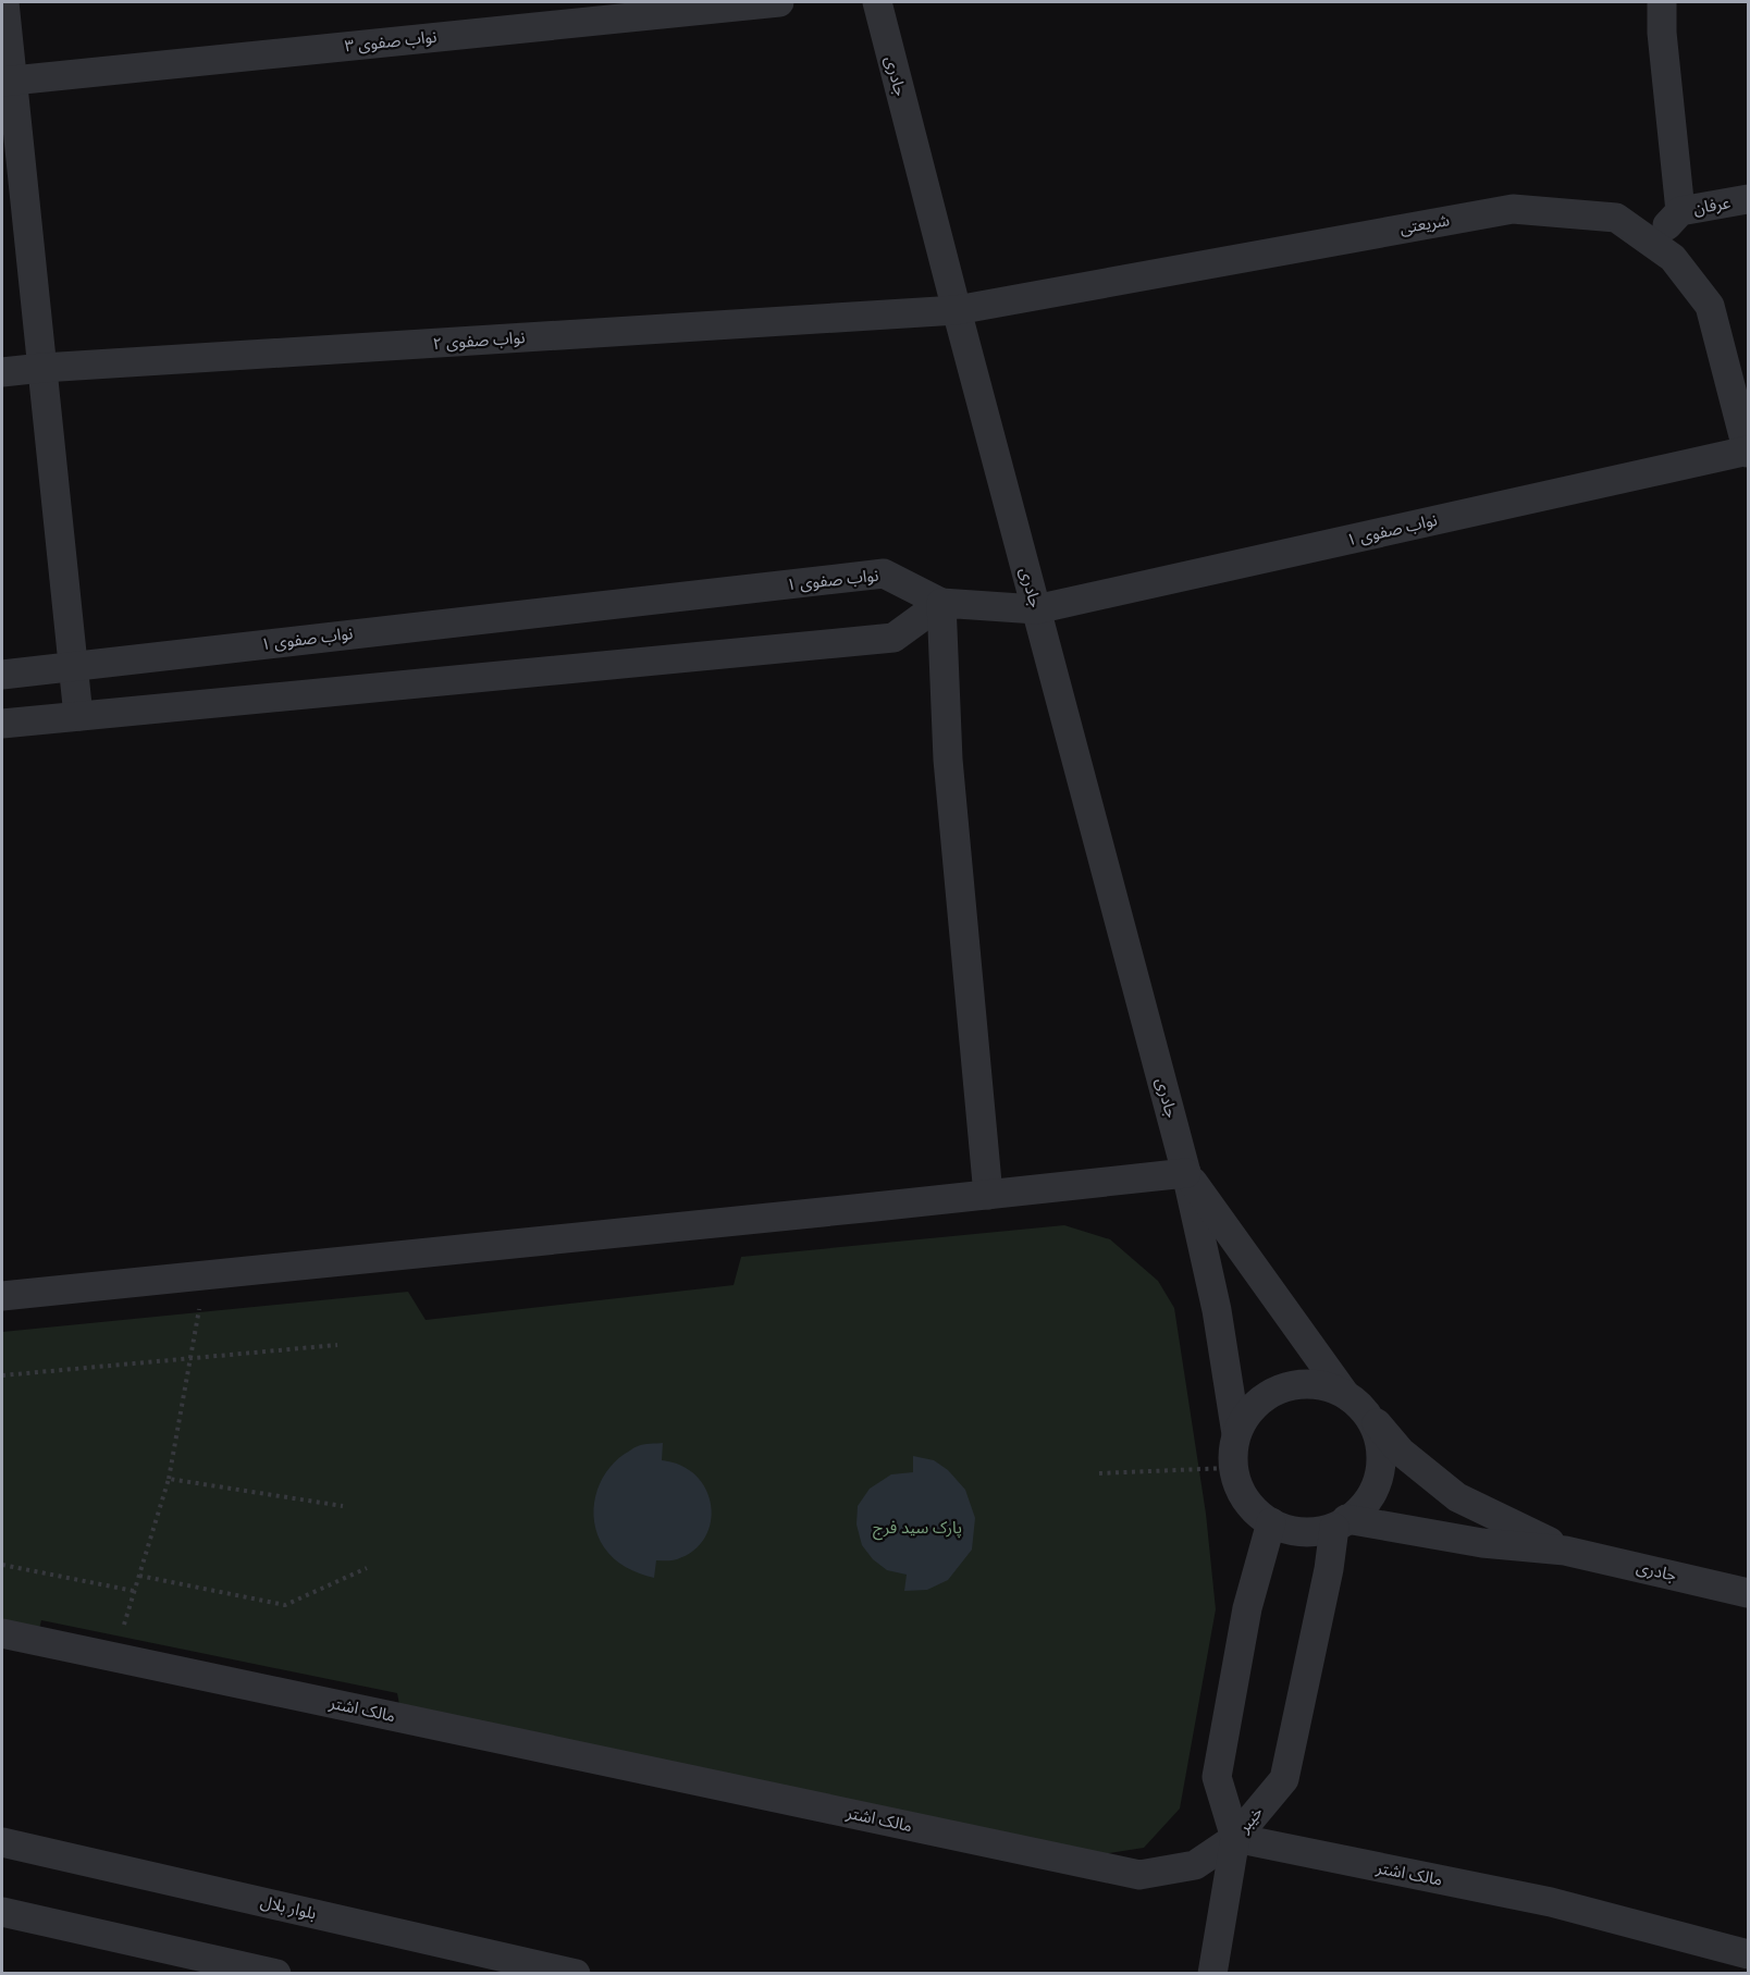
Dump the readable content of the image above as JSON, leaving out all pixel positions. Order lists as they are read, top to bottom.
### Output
{
  "streets": {
    "street": [
      "نواب صفوی ۳",
      "جادری",
      "عرفان",
      "شریعتی",
      "نواب صفوی ۲",
      "نواب صفوی ۱",
      "مالک اشتر",
      "خیبر",
      "بلوار بلال"
    ]
  },
  "crossings": [
    ["جادری", "شریعتی"],
    ["جادری", "نواب صفوی ۲"],
    ["جادری", "نواب صفوی ۱"],
    ["جادری", "خیبر"],
    ["عرفان", "شریعتی"],
    ["شریعتی", "نواب صفوی ۲"],
    ["شریعتی", "نواب صفوی ۱"],
    ["مالک اشتر", "خیبر"]
  ],
  "parks": ["پارک سید فرج"]
}
